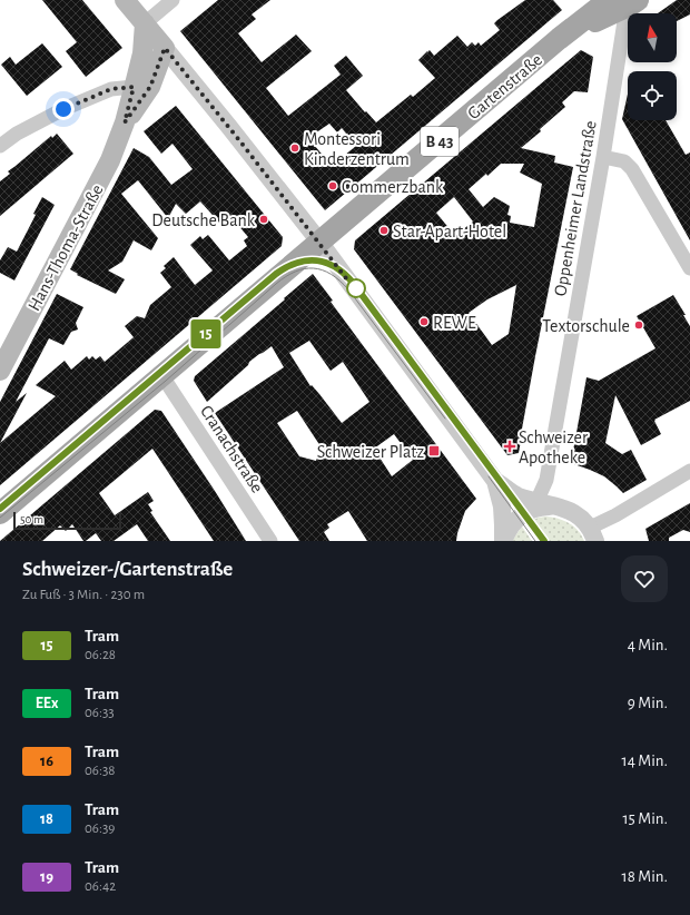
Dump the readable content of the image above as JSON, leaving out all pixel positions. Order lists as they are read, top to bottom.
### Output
{
  "streets": {
    "main road": ["Gartenstraße", "B 43", "Hans-Thoma-Straße"],
    "street": ["Oppenheimer Landstraße", "Cranachstraße"]
  },
  "crossings": [
    ["Gartenstraße", "Oppenheimer Landstraße"],
    ["Gartenstraße", "Cranachstraße"]
  ],
  "places": {
    "other": [
      "Montessori Kinderzentrum",
      "Commerzbank",
      "Deutsche Bank",
      "Star-Apart-Hotel",
      "REWE",
      "Textorschule"
    ],
    "health": ["Schweizer Apotheke"],
    "transit": ["Schweizer Platz"]
  },
  "lines": ["tram line 15"],
  "scale_bar": "50 m",
  "north": "top",
  "page": {
    "on_map": "15",
    "scale": "50 m",
    "heading": ["Schweizer-/Gartenstraße", "Zu Fuß · 3 Min. · 230 m"],
    "list": [
      {
        "mark": "15",
        "name": "Tram",
        "note": "06:28",
        "value": "4 Min."
      },
      {
        "mark": "EEx",
        "name": "Tram",
        "note": "06:33",
        "value": "9 Min."
      },
      {
        "mark": "16",
        "name": "Tram",
        "note": "06:38",
        "value": "14 Min."
      },
      {
        "mark": "18",
        "name": "Tram",
        "note": "06:39",
        "value": "15 Min."
      },
      {
        "mark": "19",
        "name": "Tram",
        "note": "06:42",
        "value": "18 Min."
      }
    ]
  }
}
